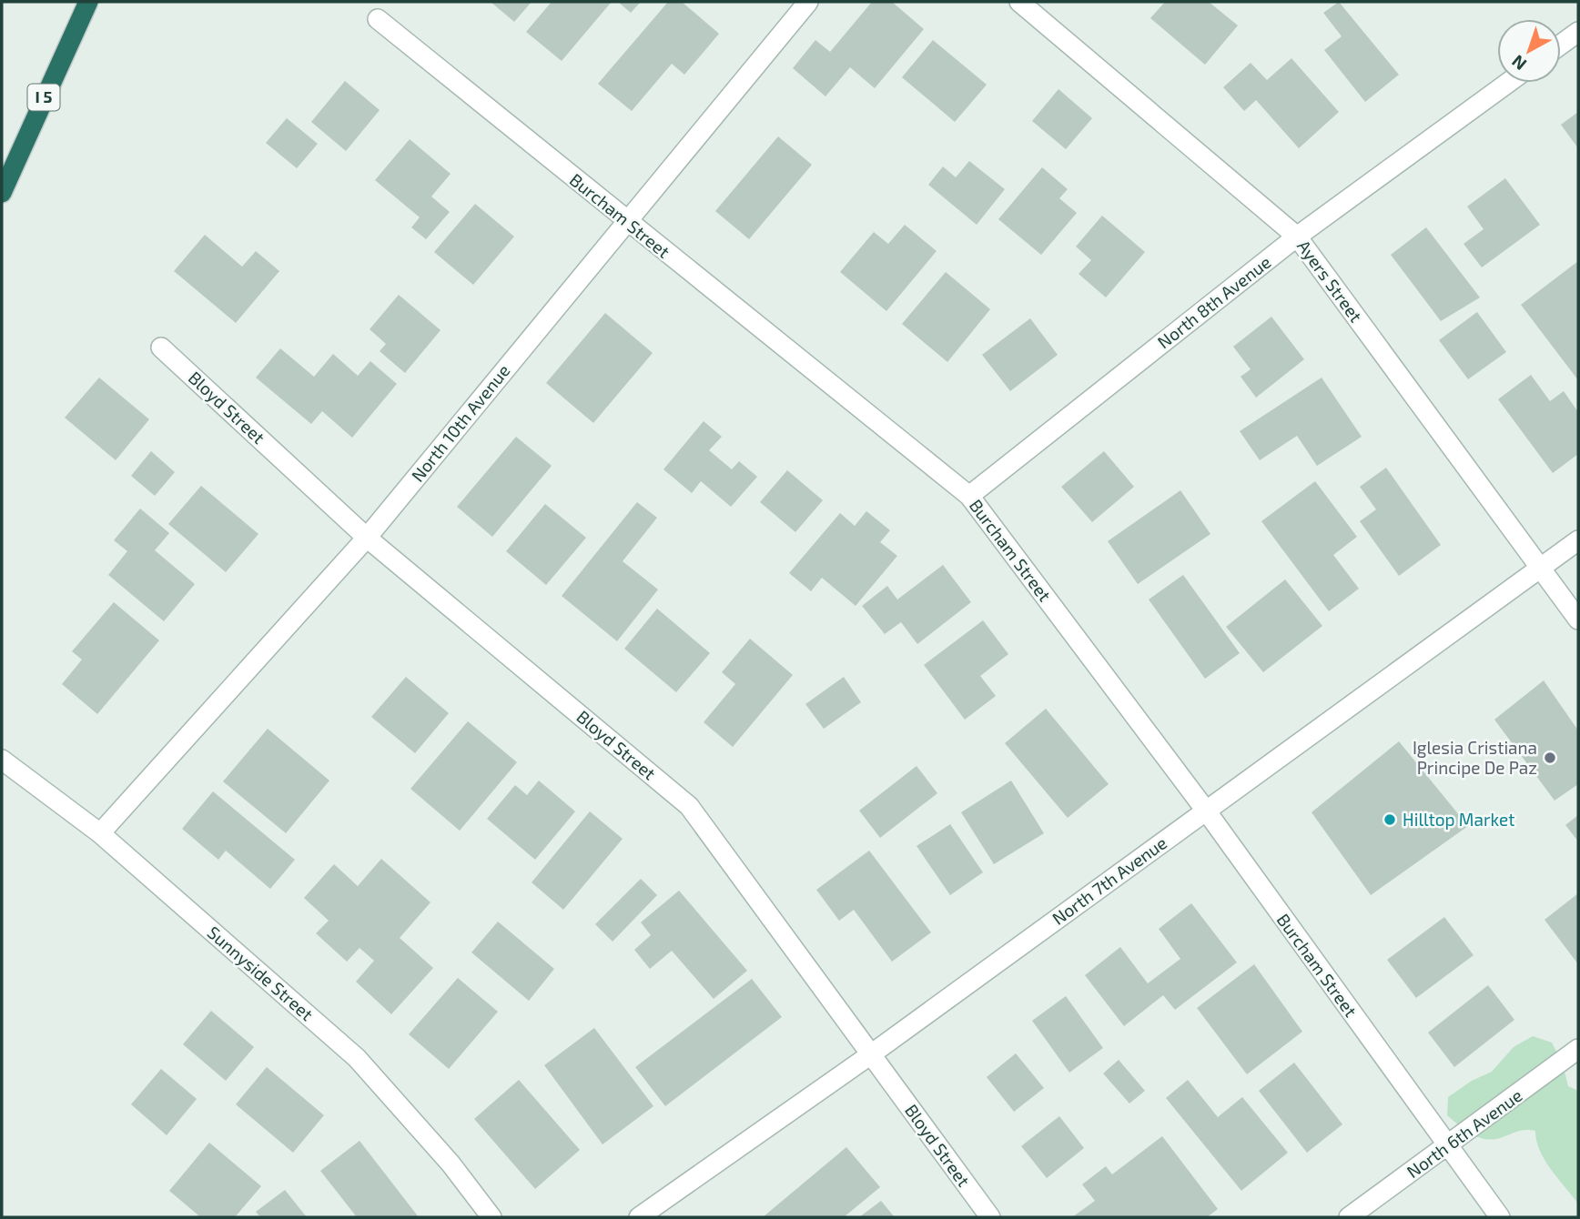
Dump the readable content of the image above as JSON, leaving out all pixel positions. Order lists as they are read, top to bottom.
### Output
{
  "streets": {
    "highway": ["I 5"],
    "street": [
      "Burcham Street",
      "Ayers Street",
      "North 8th Avenue",
      "Bloyd Street",
      "North 10th Avenue",
      "North 7th Avenue",
      "Sunnyside Street",
      "North 6th Avenue"
    ]
  },
  "crossings": [
    ["Burcham Street", "North 8th Avenue"],
    ["Burcham Street", "North 10th Avenue"],
    ["Burcham Street", "North 7th Avenue"],
    ["Burcham Street", "North 6th Avenue"],
    ["Ayers Street", "North 8th Avenue"],
    ["Ayers Street", "North 7th Avenue"],
    ["Bloyd Street", "North 10th Avenue"],
    ["Bloyd Street", "North 7th Avenue"],
    ["North 10th Avenue", "Sunnyside Street"]
  ],
  "places": ["Iglesia Cristiana Principe De Paz", "Hilltop Market"],
  "north": "bottom left"
}
